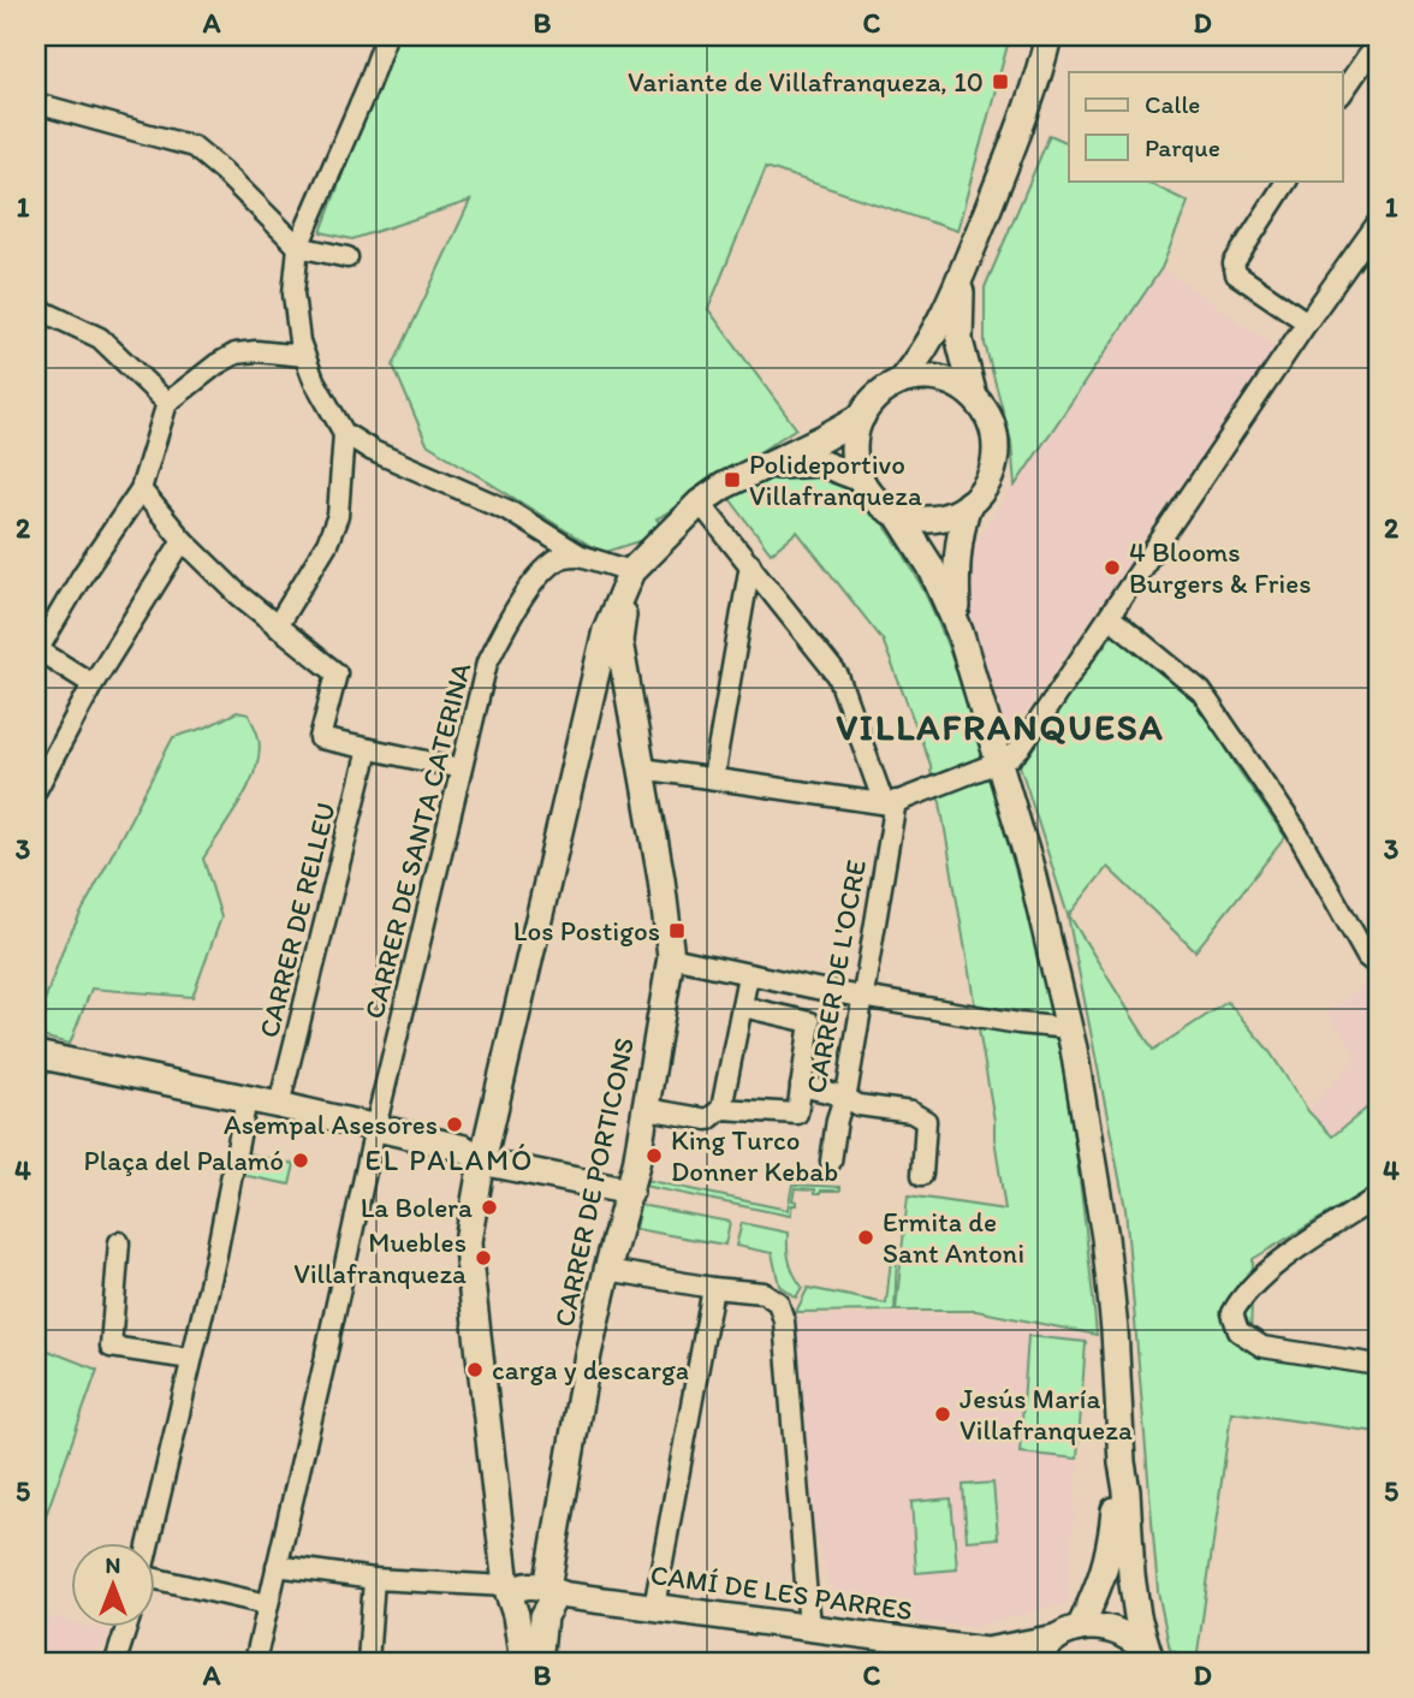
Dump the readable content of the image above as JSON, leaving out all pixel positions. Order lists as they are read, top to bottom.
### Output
{
  "streets": {
    "street": [
      "CARRER DE SANTA CATERINA",
      "CARRER DE RELLEU",
      "CARRER DE L'OCRE",
      "CARRER DE PORTICONS",
      "CAMÍ DE LES PARRES"
    ]
  },
  "crossings": [
    ["CARRER DE PORTICONS", "CAMÍ DE LES PARRES"]
  ],
  "districts": ["VILLAFRANQUESA", "EL PALAMÓ"],
  "places": {
    "transit": ["Variante de Villafranqueza, 10", "Polideportivo Villafranqueza", "Los Postigos"],
    "other": [
      "4 Blooms Burgers & Fries",
      "Asempal Asesores",
      "King Turco Donner Kebab",
      "Plaça del Palamó",
      "La Bolera",
      "Ermita de Sant Antoni",
      "Muebles Villafranqueza",
      "carga y descarga",
      "Jesús María Villafranqueza"
    ]
  },
  "legend": ["Calle", "Parque"],
  "north": "top",
  "grid": {
    "columns": [
      "A",
      "B",
      "C",
      "D"
    ],
    "rows": [
      "1",
      "2",
      "3",
      "4",
      "5"
    ]
  }
}
